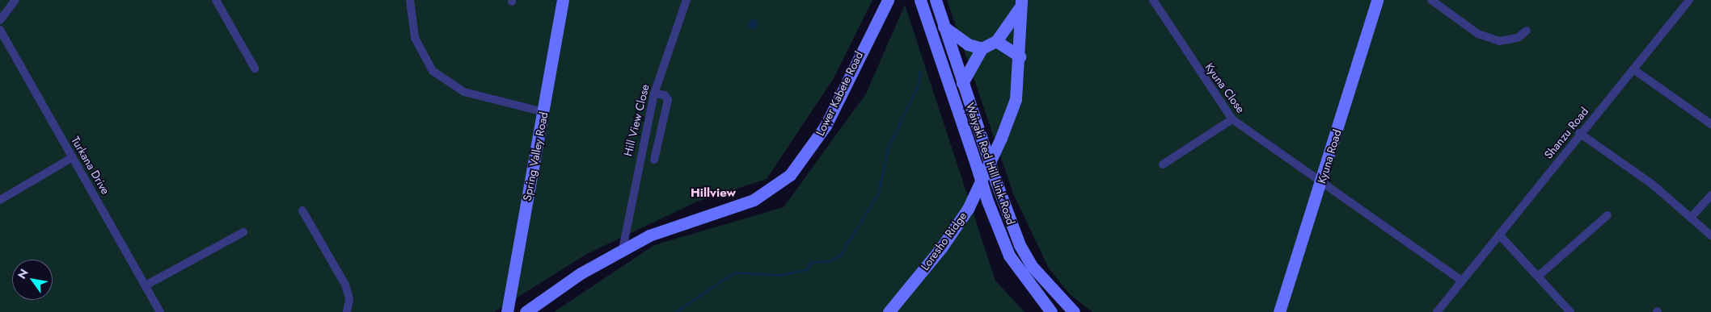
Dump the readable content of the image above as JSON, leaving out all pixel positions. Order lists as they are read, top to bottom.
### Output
{
  "streets": {
    "main road": [
      "Lower Kabete Road",
      "Spring Valley Road",
      "Kyuna Road",
      "Waiyaki Red Hill Link Road",
      "Loresho Ridge"
    ],
    "street": [
      "Kyuna Close",
      "Hill View Close",
      "Shanzu Road",
      "Turkana Drive"
    ]
  },
  "crossings": [
    ["Kyuna Close", "Kyuna Road"],
    ["Lower Kabete Road", "Hill View Close"]
  ],
  "districts": ["Hillview"],
  "north": "top left"
}
